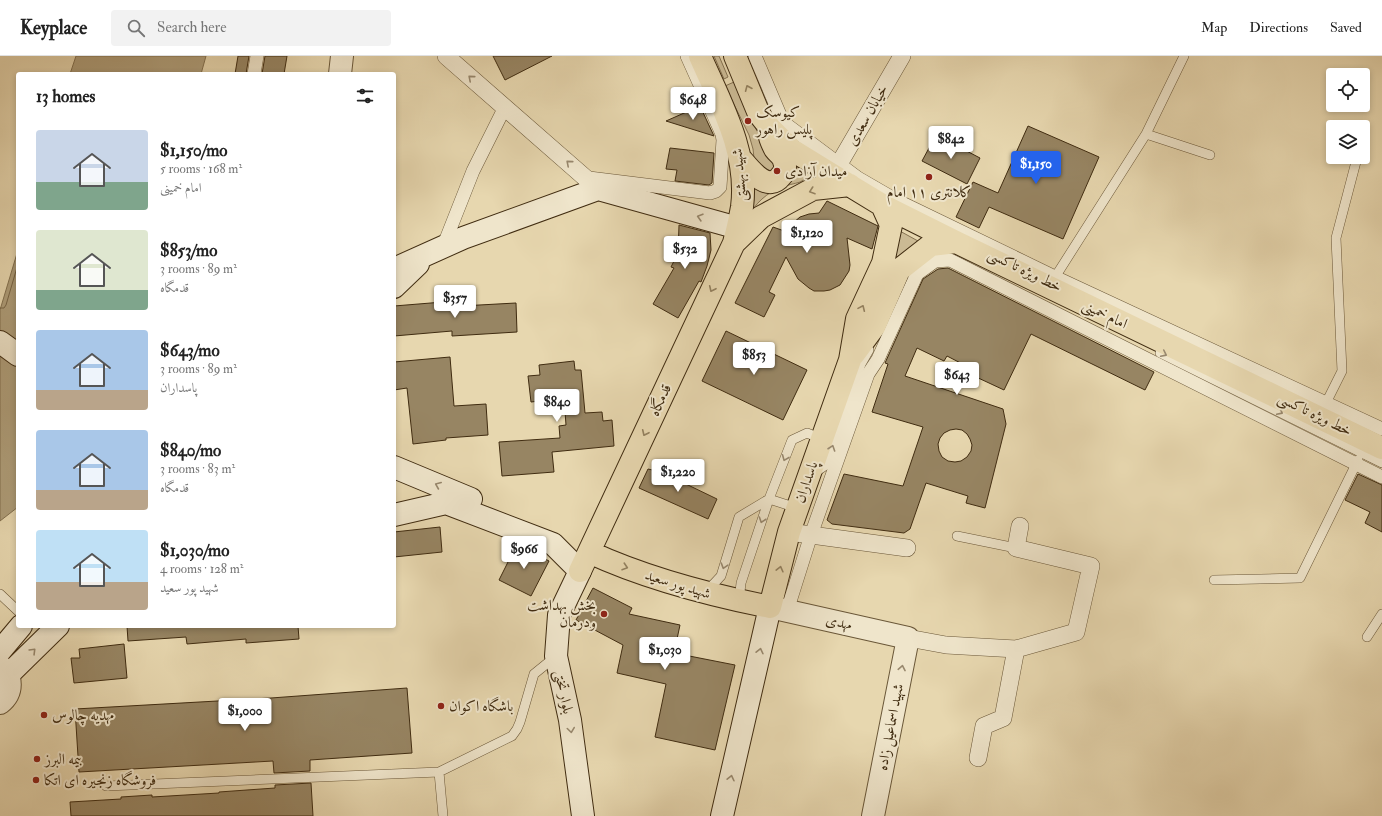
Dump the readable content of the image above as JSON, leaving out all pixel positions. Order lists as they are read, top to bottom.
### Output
{
  "streets": {
    "main road": [
      "شهید بهشتی",
      "امام خمینی",
      "قدمگاه",
      "پاسداران",
      "شهید پور سعید",
      "مهدی",
      "بلوار تختی",
      "شهید اسماعیل زاده"
    ],
    "street": ["خیابان سعدی"],
    "lane": ["خط ویژه تاکسی"]
  },
  "crossings": [
    ["خیابان سعدی", "امام خمینی"],
    ["شهید بهشتی", "قدمگاه"],
    ["خط ویژه تاکسی", "امام خمینی"],
    ["خط ویژه تاکسی", "پاسداران"],
    ["قدمگاه", "شهید پور سعید"],
    ["قدمگاه", "بلوار تختی"],
    ["پاسداران", "شهید پور سعید"],
    ["پاسداران", "مهدی"],
    ["شهید پور سعید", "مهدی"],
    ["شهید پور سعید", "بلوار تختی"],
    ["مهدی", "شهید اسماعیل زاده"]
  ],
  "one_way": ["قدمگاه", "شهید پور سعید"],
  "places": [
    "کیوسک پلیس راهور",
    "میدان آزادی",
    "کلانتری ۱۱ امام",
    "بخش بهداشت ودرمان",
    "باشگاه اکوان",
    "مهدیه چالوس",
    "بیمه البرز",
    "فروشگاه زنجیره ای اتکا"
  ],
  "page": {
    "header": "Keyplace",
    "search": "Search here",
    "nav": ["Map", "Directions", "Saved"],
    "heading": "13 homes",
    "price": [
      "$648",
      "$842",
      "$1,150",
      "$1,120",
      "$532",
      "$357",
      "$853",
      "$643",
      "$840",
      "$1,220",
      "$966",
      "$1,030",
      "$1,000"
    ],
    "list": [
      {
        "name": "$1,150/mo",
        "note": "5 rooms · 168 m² · امام خمینی"
      },
      {
        "name": "$853/mo",
        "note": "3 rooms · 89 m² · قدمگاه"
      },
      {
        "name": "$643/mo",
        "note": "3 rooms · 89 m² · پاسداران"
      },
      {
        "name": "$840/mo",
        "note": "3 rooms · 83 m² · قدمگاه"
      },
      {
        "name": "$1,030/mo",
        "note": "4 rooms · 128 m² · شهید پور سعید"
      }
    ]
  }
}
